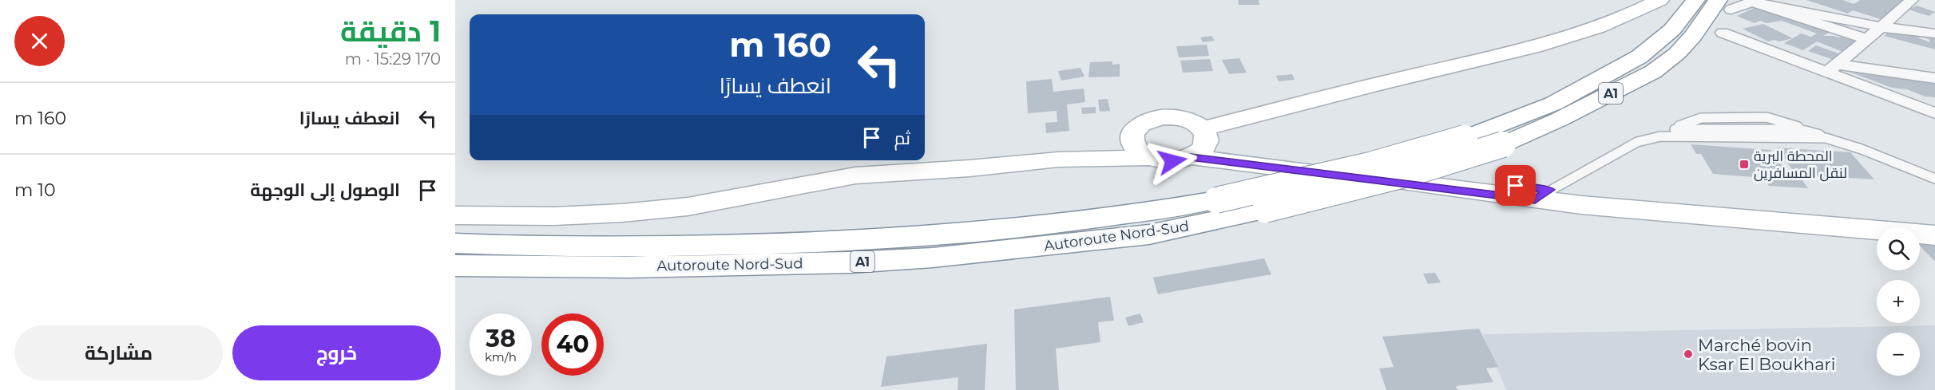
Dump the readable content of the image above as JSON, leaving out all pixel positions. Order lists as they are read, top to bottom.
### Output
{
  "streets": {
    "main road": ["A1", "Autoroute Nord-Sud"]
  },
  "places": {
    "transit": ["المحطة البرية لنقل المسافرين"],
    "other": ["Marché bovin Ksar El Boukhari"]
  },
  "page": {
    "heading": ["1 دقيقة", "170 m · 15:29"],
    "turn": ["160 m", "انعطف يسارًا"],
    "list": [
      {
        "name": "انعطف يسارًا",
        "value": "160 m"
      },
      {
        "name": "الوصول إلى الوجهة",
        "value": "10 m"
      }
    ],
    "then": "ثم",
    "map_buttons": ["+", "−"],
    "speed": "38 km/h",
    "limit": "40",
    "buttons": ["خروج", "مشاركة"]
  }
}
